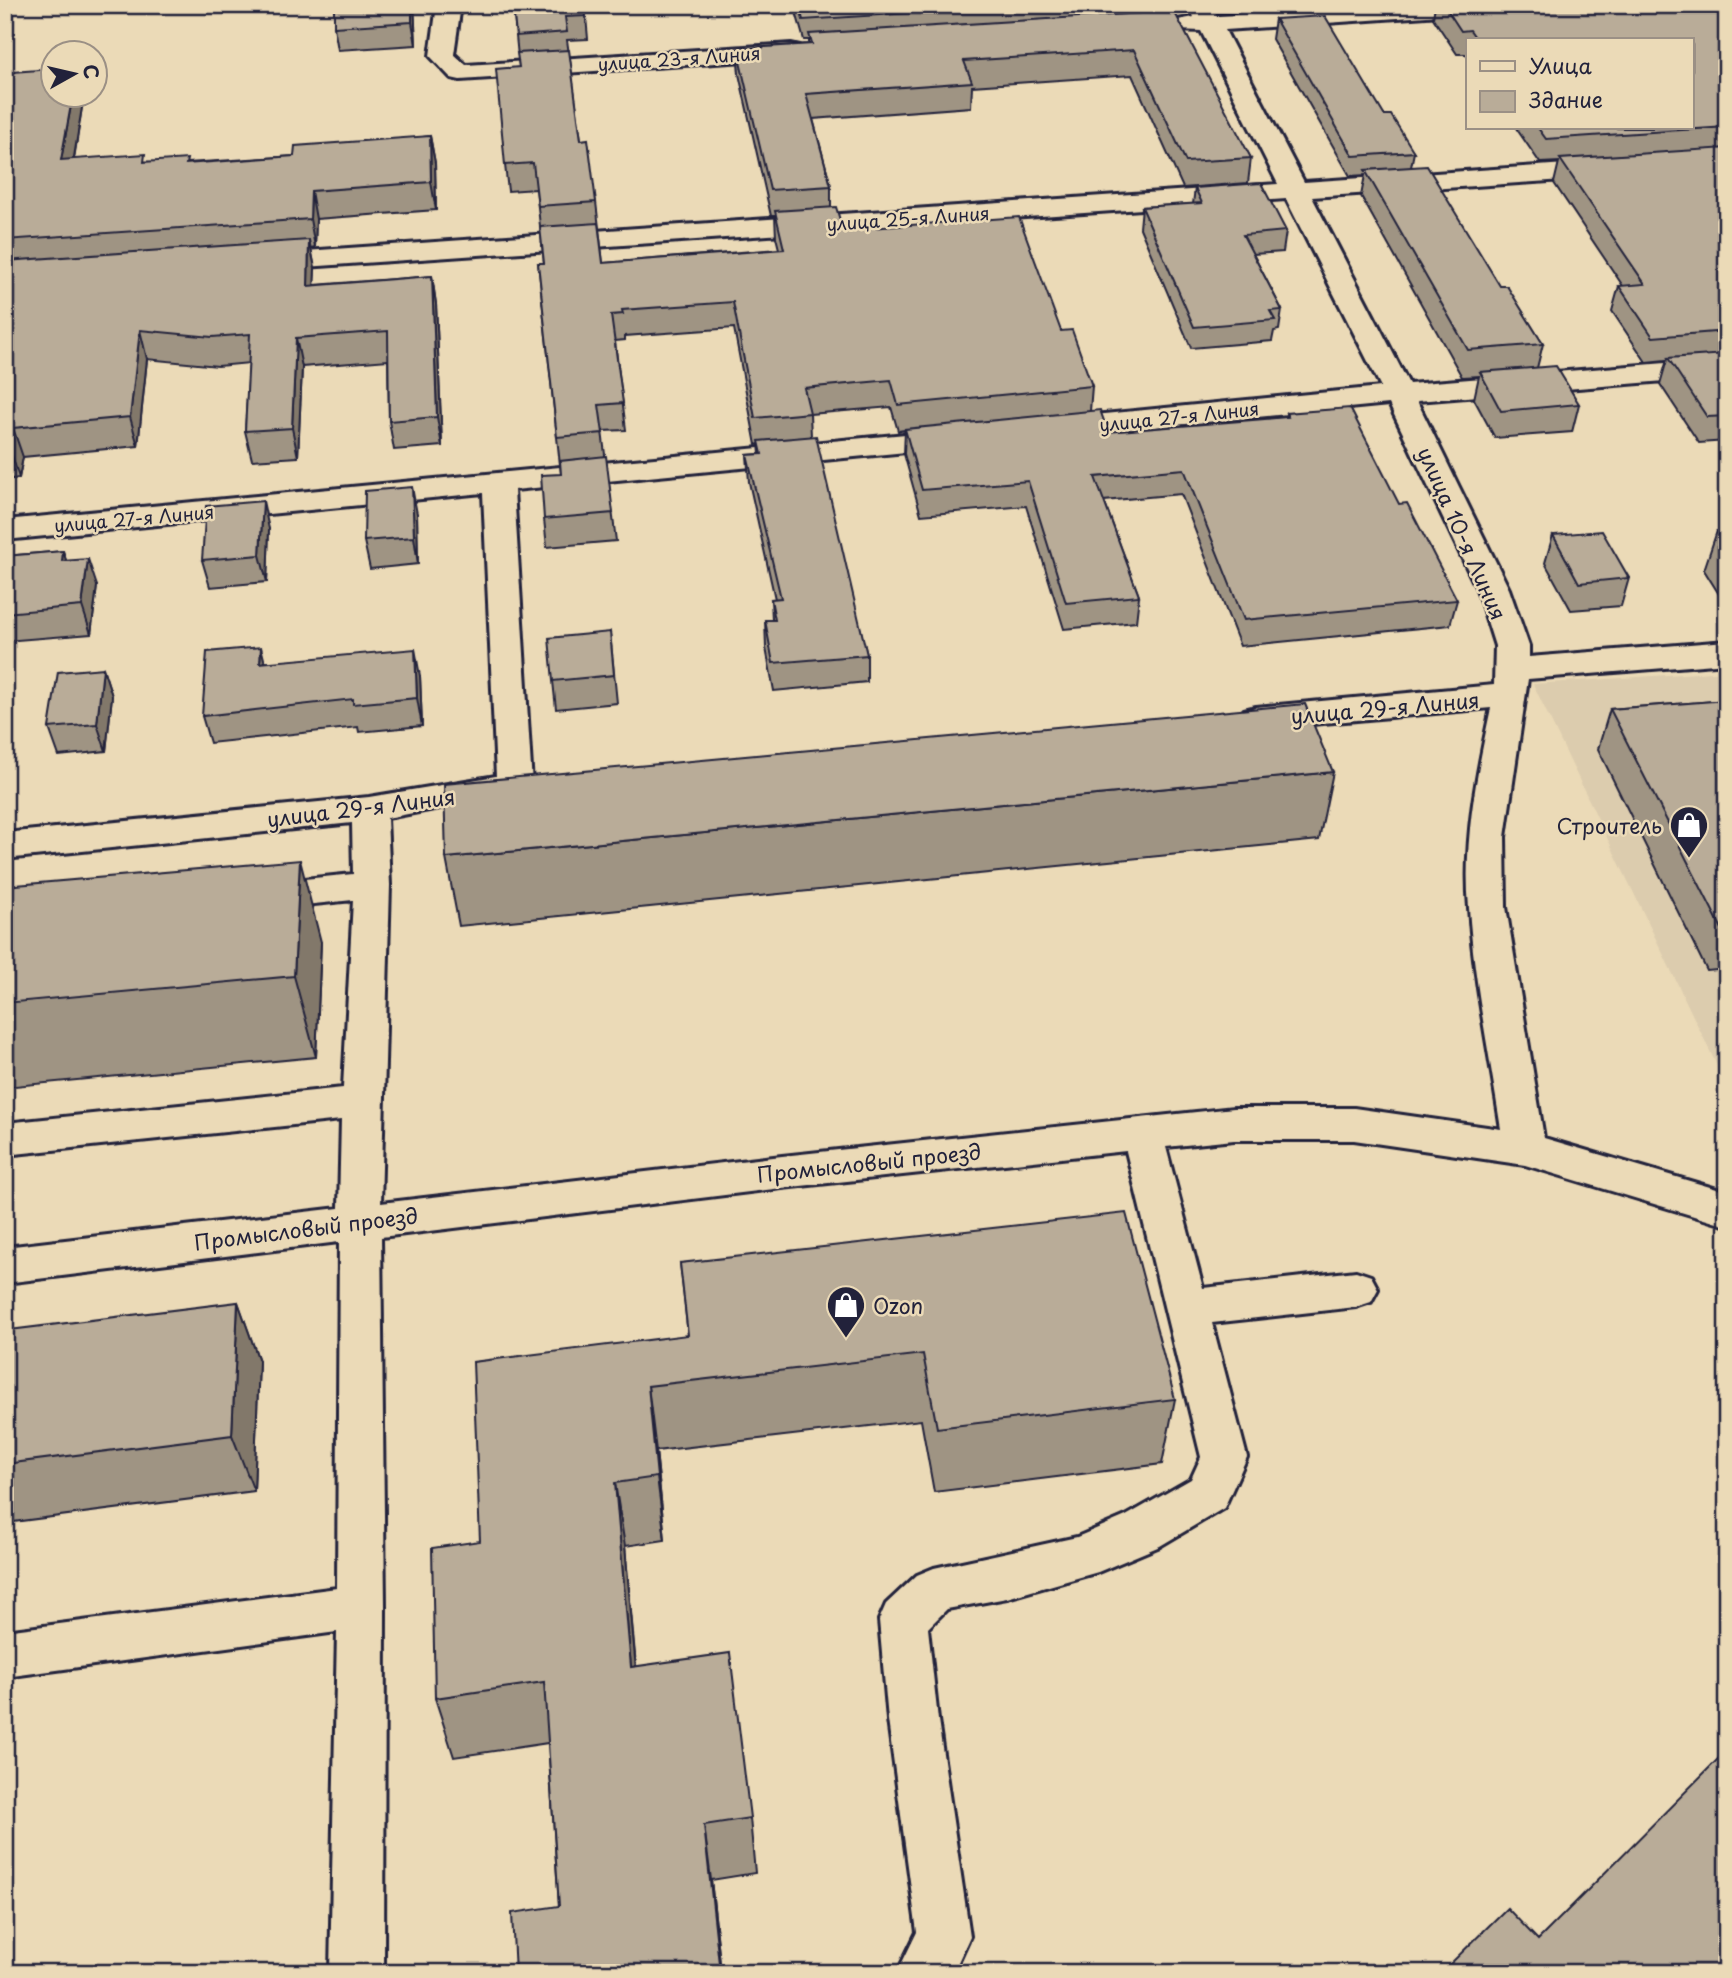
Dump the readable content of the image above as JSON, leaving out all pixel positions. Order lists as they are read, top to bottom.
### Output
{
  "streets": {
    "street": [
      "улица 23-я Линия",
      "улица 25-я Линия",
      "улица 27-я Линия",
      "улица 10-я Линия",
      "улица 29-я Линия",
      "Промысловый проезд"
    ]
  },
  "crossings": [
    ["улица 25-я Линия", "улица 10-я Линия"],
    ["улица 27-я Линия", "улица 10-я Линия"],
    ["улица 27-я Линия", "улица 29-я Линия"],
    ["улица 10-я Линия", "улица 29-я Линия"],
    ["улица 10-я Линия", "Промысловый проезд"]
  ],
  "places": {
    "shop": ["Строитель", "Ozon"]
  },
  "legend": ["Улица", "Здание"],
  "north": "right"
}
